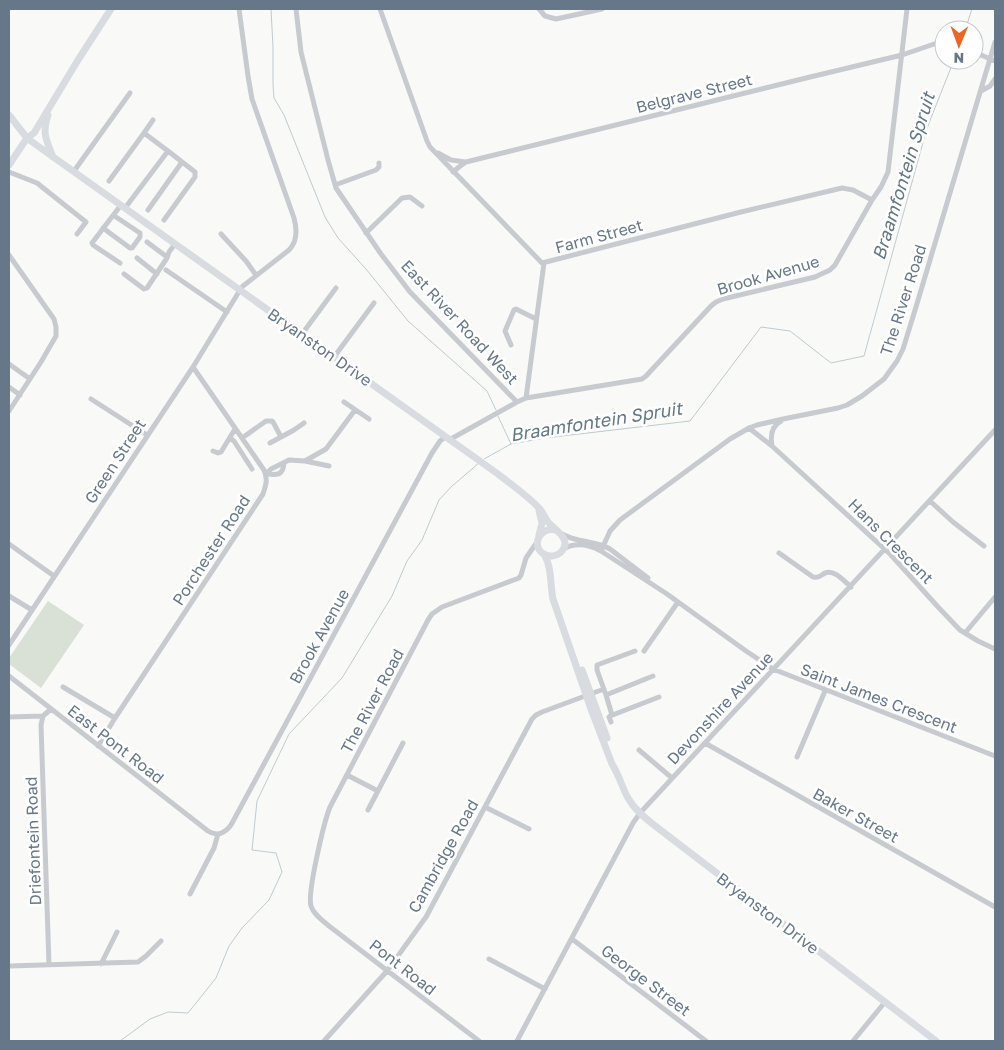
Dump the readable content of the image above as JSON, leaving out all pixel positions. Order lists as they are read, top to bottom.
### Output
{
  "streets": {
    "main road": ["Bryanston Drive"],
    "street": [
      "Belgrave Street",
      "Farm Street",
      "Brook Avenue",
      "The River Road",
      "East River Road West",
      "Green Street",
      "Hans Crescent",
      "Porchester Road",
      "Saint James Crescent",
      "Devonshire Avenue",
      "East Pont Road",
      "Baker Street",
      "Driefontein Road",
      "Cambridge Road",
      "Pont Road",
      "George Street"
    ]
  },
  "crossings": [
    ["Belgrave Street", "Farm Street"],
    ["Belgrave Street", "Brook Avenue"],
    ["Farm Street", "Brook Avenue"],
    ["Brook Avenue", "East River Road West"],
    ["Brook Avenue", "Bryanston Drive"],
    ["Brook Avenue", "East Pont Road"],
    ["The River Road", "Bryanston Drive"],
    ["The River Road", "Hans Crescent"],
    ["The River Road", "Saint James Crescent"],
    ["The River Road", "Pont Road"],
    ["Bryanston Drive", "Green Street"],
    ["Bryanston Drive", "Saint James Crescent"],
    ["Bryanston Drive", "Devonshire Avenue"],
    ["Bryanston Drive", "Cambridge Road"],
    ["Hans Crescent", "Devonshire Avenue"],
    ["Porchester Road", "East Pont Road"],
    ["Saint James Crescent", "Devonshire Avenue"],
    ["Devonshire Avenue", "Baker Street"],
    ["Devonshire Avenue", "George Street"],
    ["Cambridge Road", "Pont Road"]
  ],
  "water": ["Braamfontein Spruit"],
  "north": "bottom"
}
